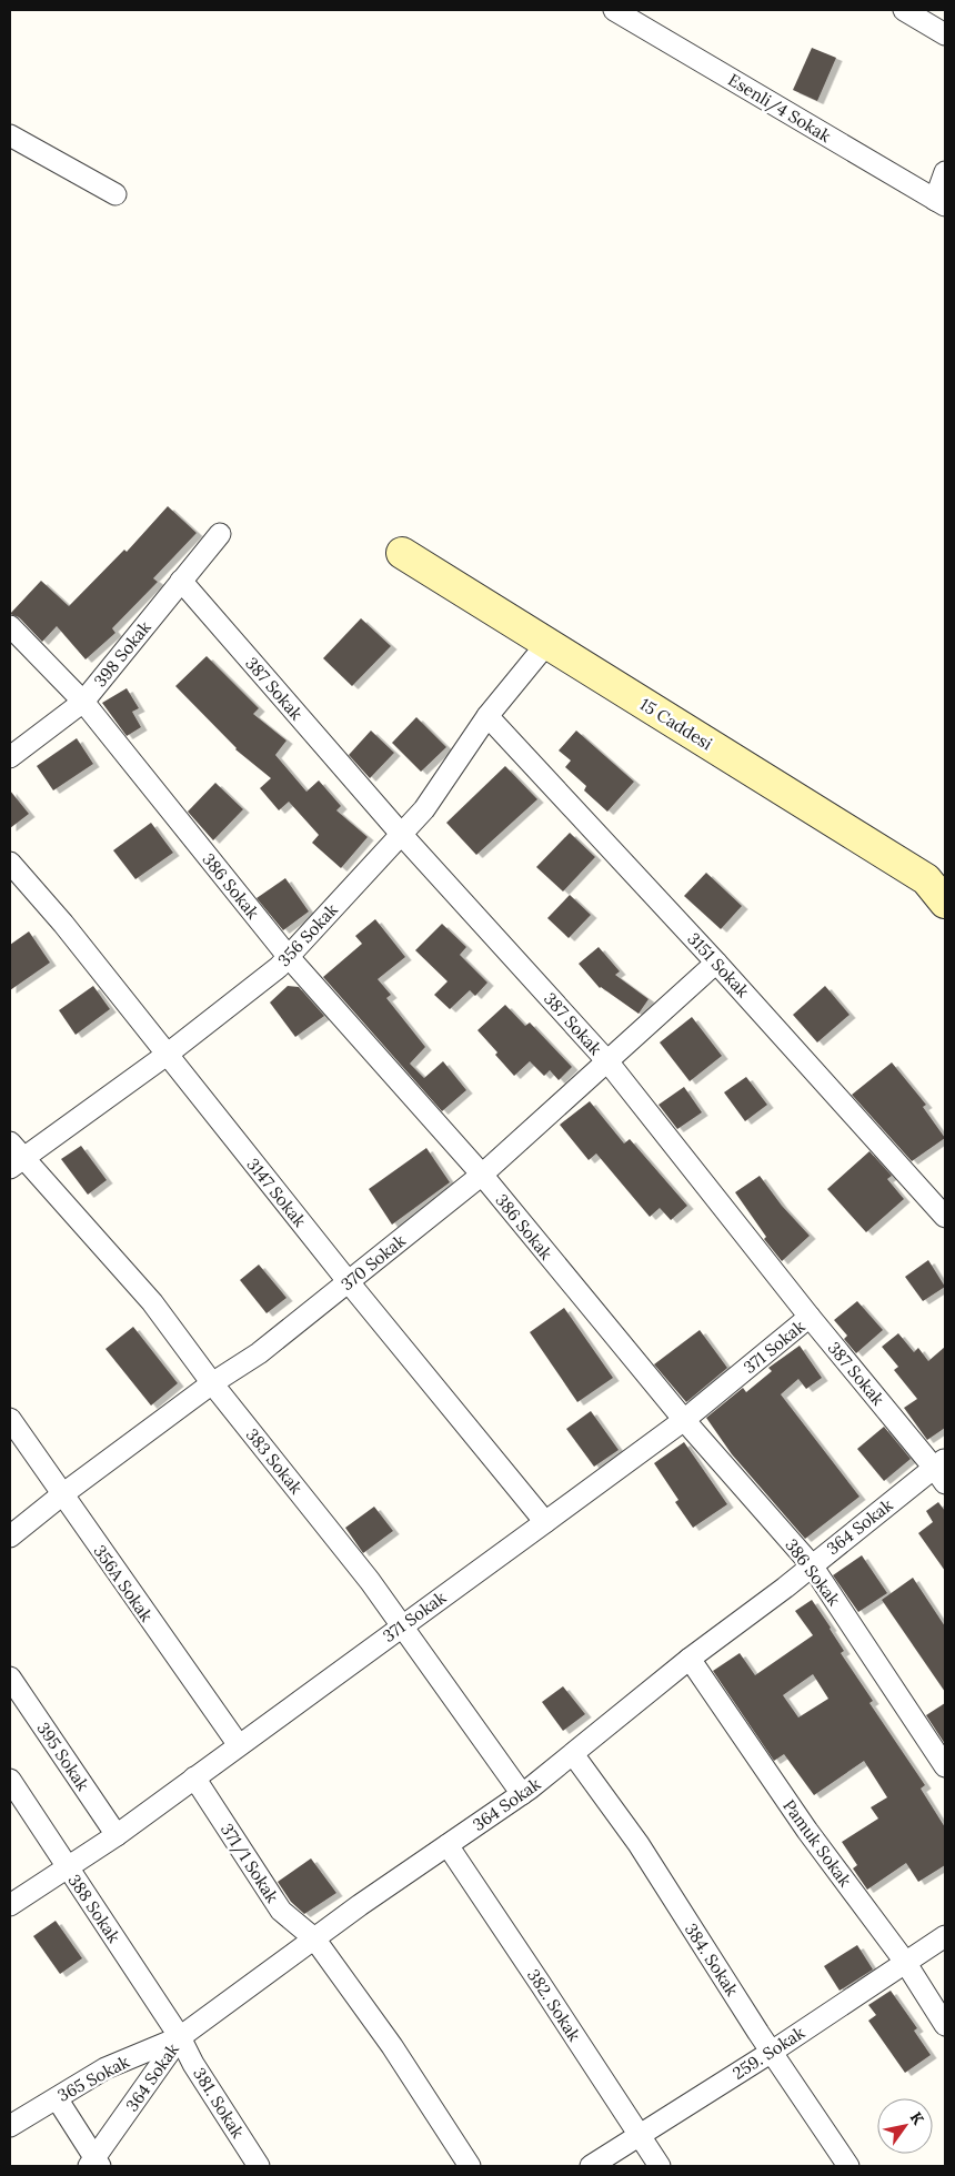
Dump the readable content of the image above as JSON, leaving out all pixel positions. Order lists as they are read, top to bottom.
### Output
{
  "streets": {
    "street": [
      "Esenli/4 Sokak",
      "398 Sokak",
      "387 Sokak",
      "15 Caddesi",
      "386 Sokak",
      "356 Sokak",
      "3151 Sokak",
      "3147 Sokak",
      "370 Sokak",
      "371 Sokak",
      "383 Sokak",
      "364 Sokak",
      "356A Sokak",
      "395 Sokak",
      "Pamuk Sokak",
      "371/1 Sokak",
      "388 Sokak",
      "384. Sokak",
      "382. Sokak",
      "259. Sokak",
      "365 Sokak",
      "381. Sokak"
    ]
  },
  "crossings": [
    ["398 Sokak", "387 Sokak"],
    ["398 Sokak", "386 Sokak"],
    ["387 Sokak", "356 Sokak"],
    ["387 Sokak", "370 Sokak"],
    ["387 Sokak", "371 Sokak"],
    ["387 Sokak", "364 Sokak"],
    ["15 Caddesi", "356 Sokak"],
    ["386 Sokak", "356 Sokak"],
    ["386 Sokak", "370 Sokak"],
    ["386 Sokak", "371 Sokak"],
    ["386 Sokak", "364 Sokak"],
    ["356 Sokak", "3151 Sokak"],
    ["356 Sokak", "3147 Sokak"],
    ["356 Sokak", "383 Sokak"],
    ["3151 Sokak", "370 Sokak"],
    ["3147 Sokak", "370 Sokak"],
    ["3147 Sokak", "371 Sokak"],
    ["370 Sokak", "383 Sokak"],
    ["370 Sokak", "356A Sokak"],
    ["371 Sokak", "383 Sokak"],
    ["371 Sokak", "356A Sokak"],
    ["371 Sokak", "395 Sokak"],
    ["371 Sokak", "371/1 Sokak"],
    ["371 Sokak", "388 Sokak"],
    ["383 Sokak", "364 Sokak"],
    ["364 Sokak", "Pamuk Sokak"],
    ["364 Sokak", "371/1 Sokak"],
    ["364 Sokak", "388 Sokak"],
    ["364 Sokak", "384. Sokak"],
    ["364 Sokak", "382. Sokak"],
    ["364 Sokak", "365 Sokak"],
    ["364 Sokak", "381. Sokak"],
    ["Pamuk Sokak", "259. Sokak"],
    ["388 Sokak", "365 Sokak"],
    ["388 Sokak", "381. Sokak"],
    ["384. Sokak", "259. Sokak"],
    ["382. Sokak", "259. Sokak"],
    ["365 Sokak", "381. Sokak"]
  ],
  "north": "top right"
}
